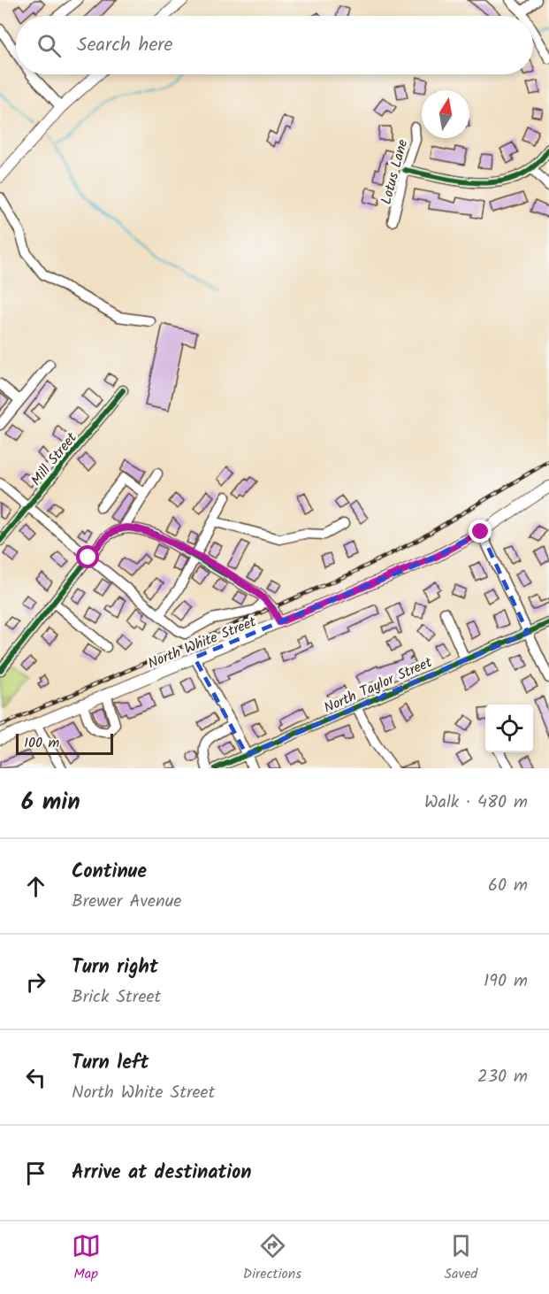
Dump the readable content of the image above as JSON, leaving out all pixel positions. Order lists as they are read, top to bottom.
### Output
{
  "streets": {
    "main road": ["North White Street"],
    "street": ["Lotus Lane", "Mill Street", "North Taylor Street"]
  },
  "scale_bar": "100 m",
  "north": "top",
  "page": {
    "search": "Search here",
    "scale": "100 m",
    "heading": ["6 min", "Walk · 480 m"],
    "list": [
      ["Continue", "Brewer Avenue", "60 m"],
      ["Turn right", "Brick Street", "190 m"],
      ["Turn left", "North White Street", "230 m"],
      "Arrive at destination"
    ],
    "nav": ["Map", "Directions", "Saved"]
  }
}
